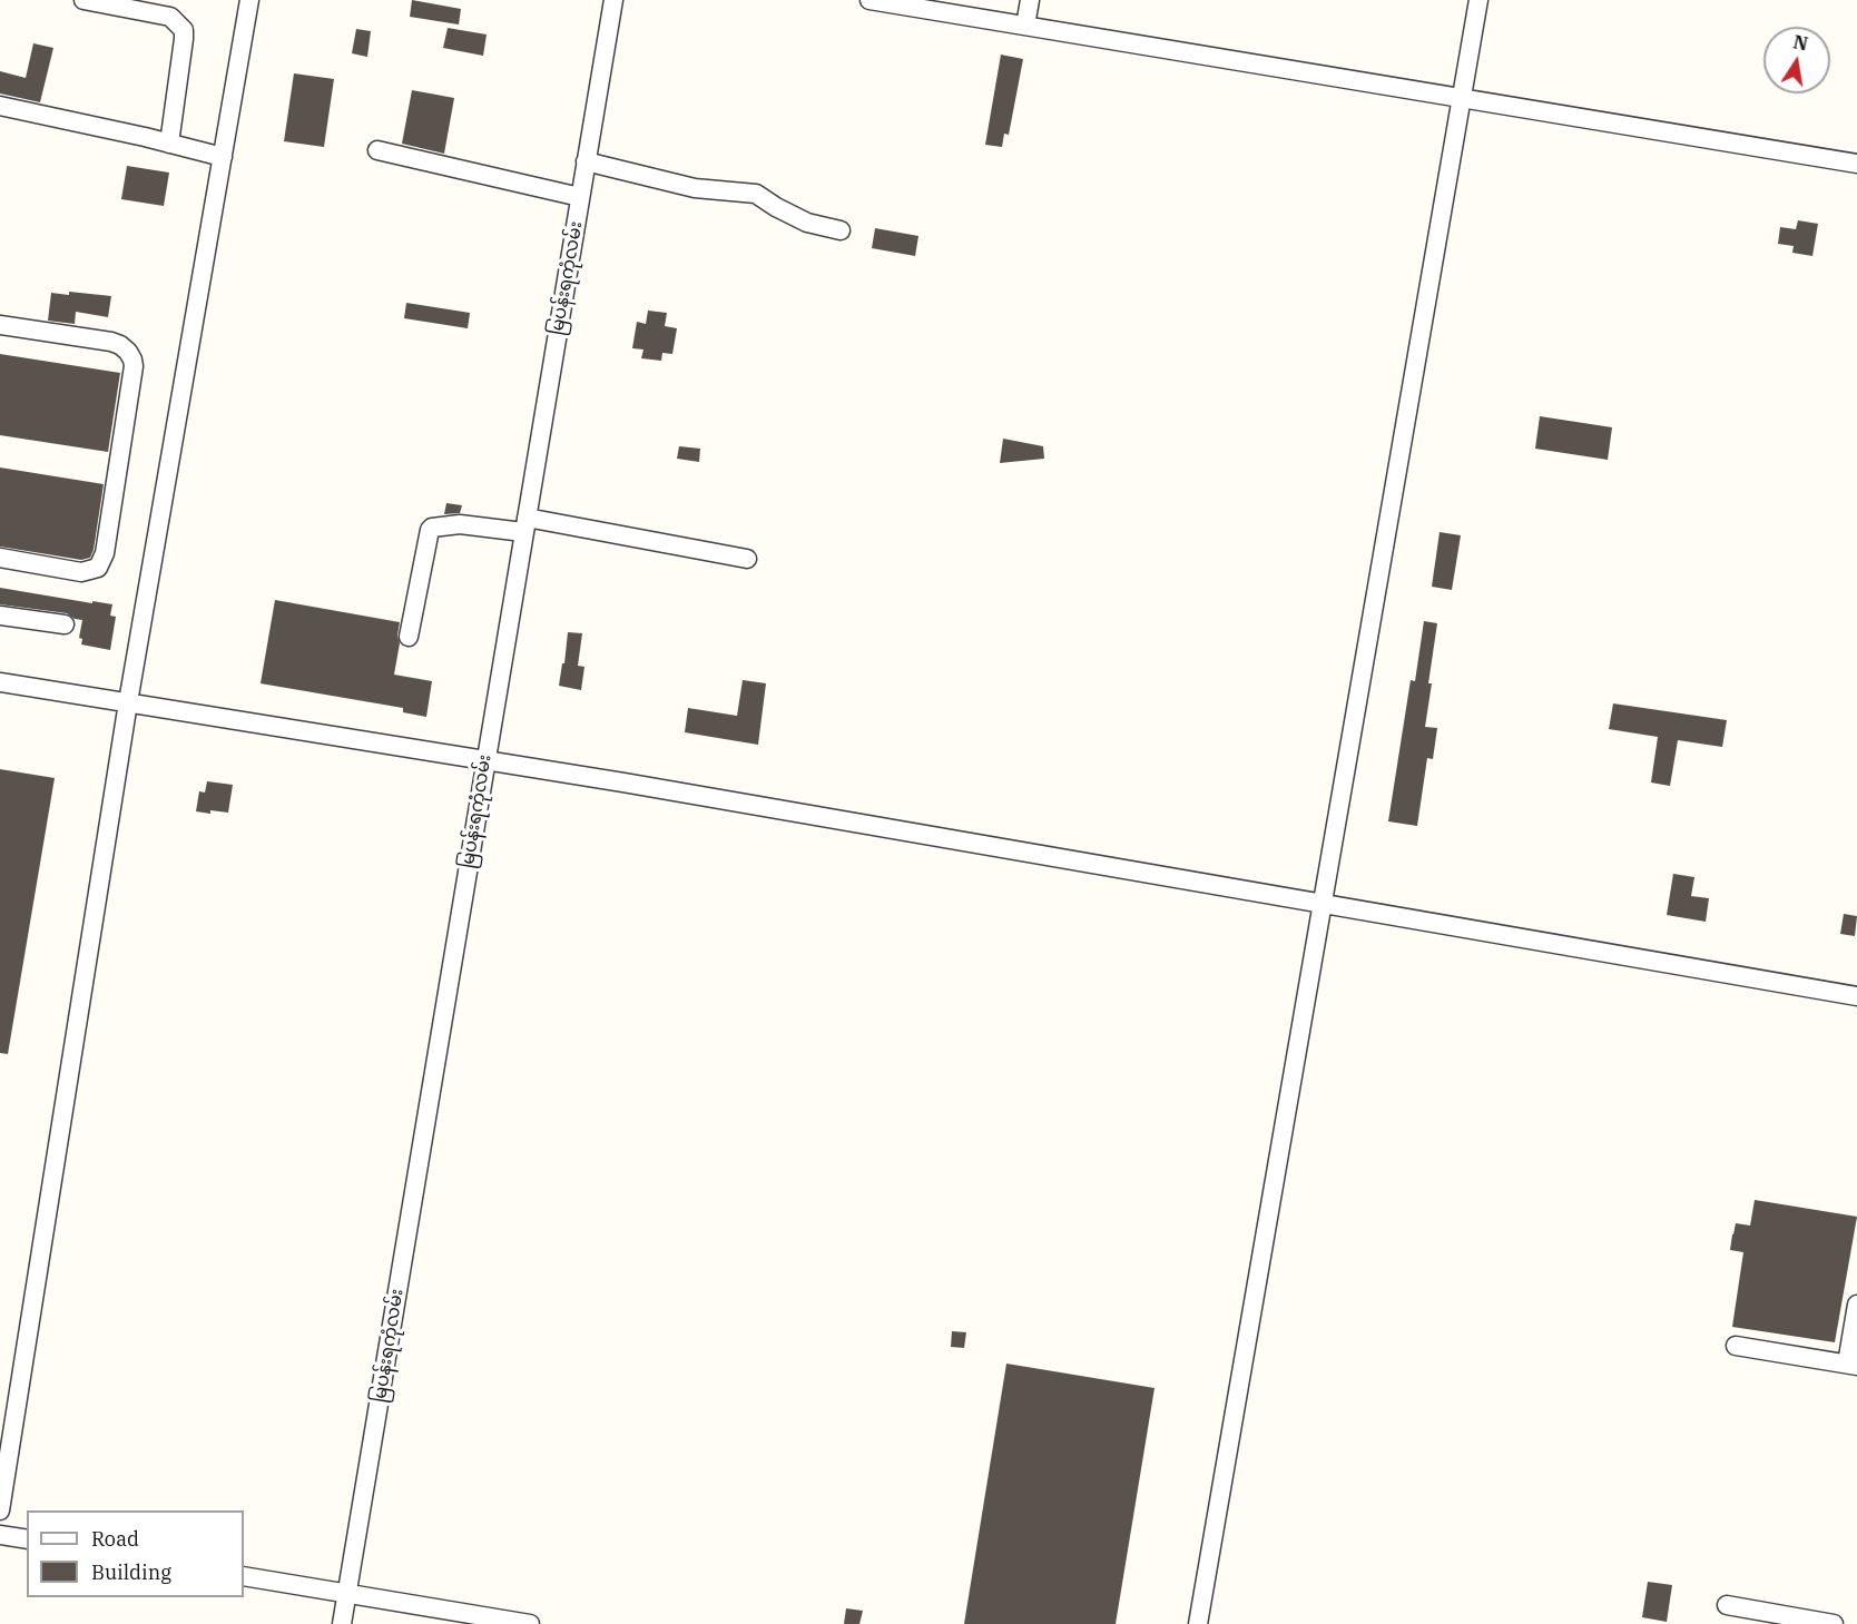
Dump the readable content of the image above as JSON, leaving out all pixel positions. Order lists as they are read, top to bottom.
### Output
{
  "streets": {
    "street": ["မြပန်းရကုံလမ်း"]
  },
  "legend": ["Road", "Building"],
  "north": "top"
}
